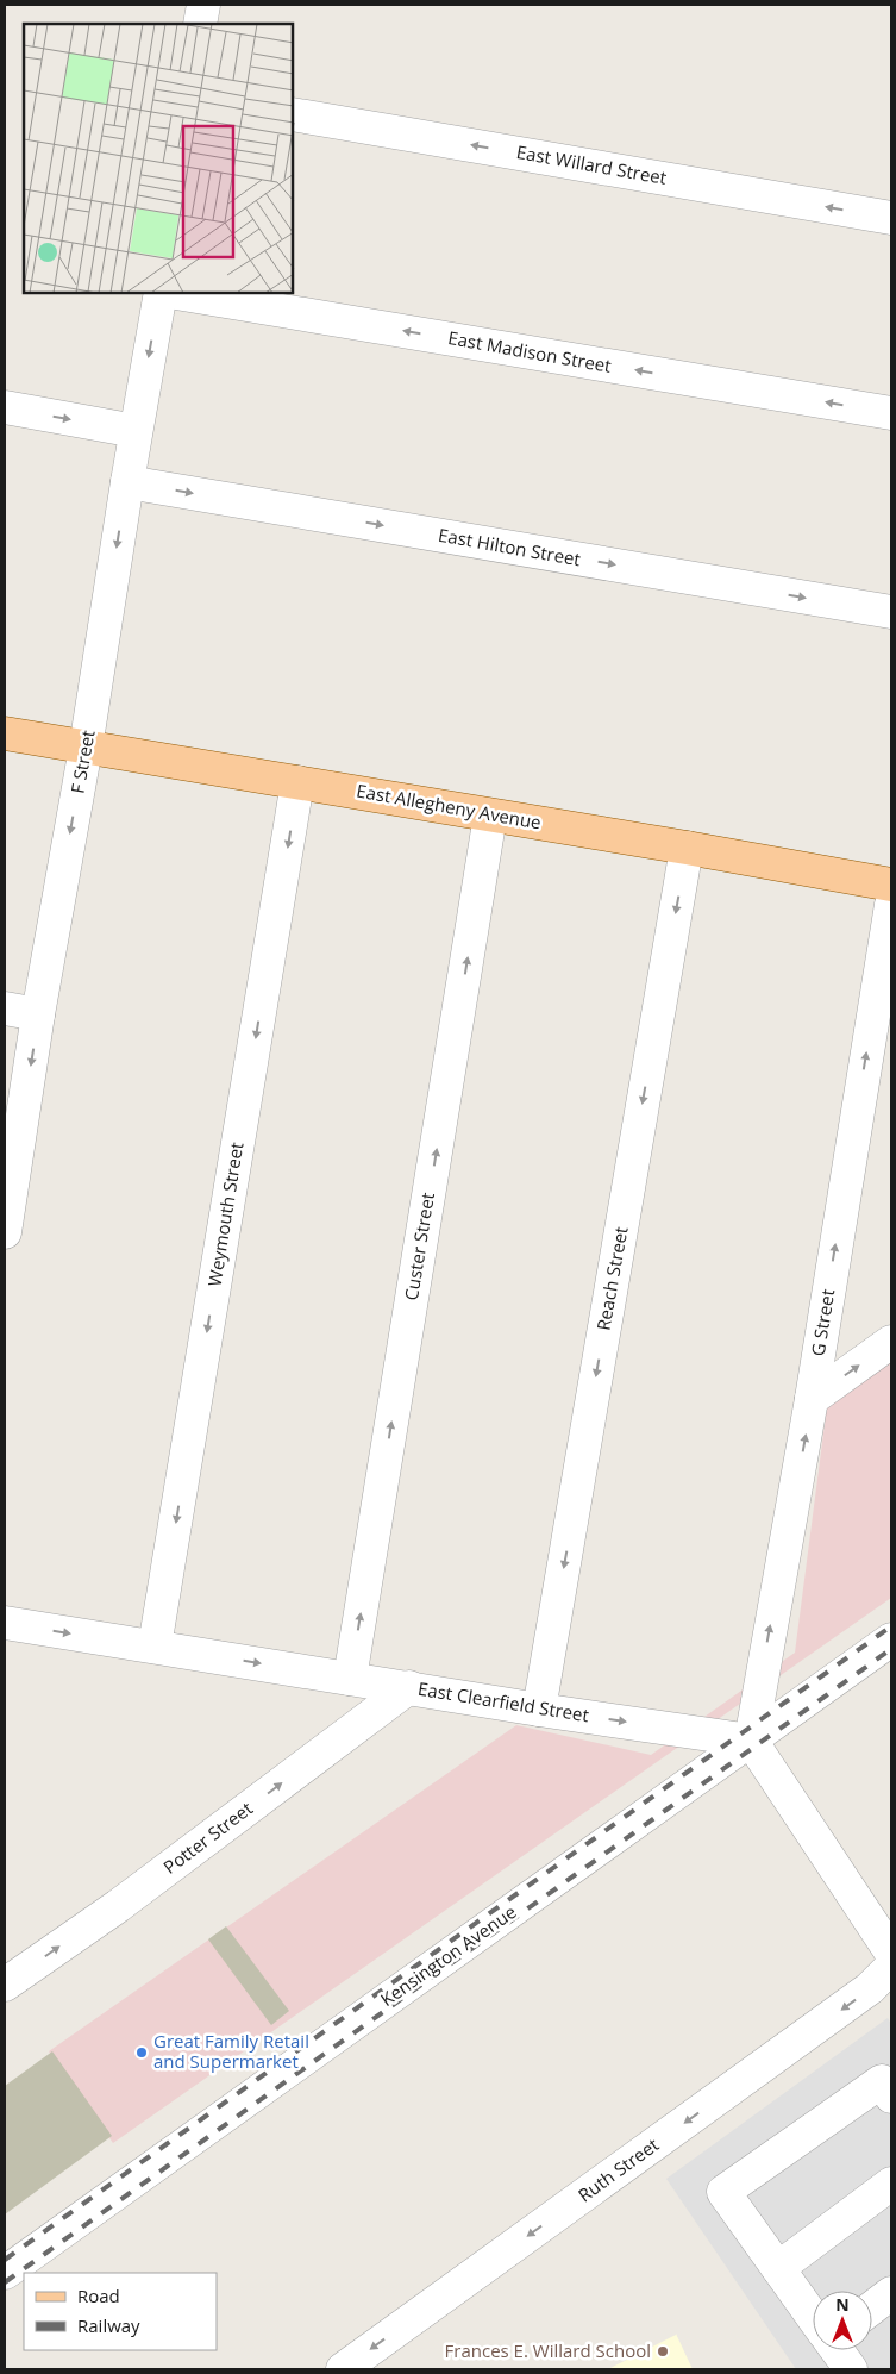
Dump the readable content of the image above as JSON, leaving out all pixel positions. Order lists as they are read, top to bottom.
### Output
{
  "streets": {
    "main road": ["East Allegheny Avenue"],
    "street": [
      "East Willard Street",
      "East Madison Street",
      "East Hilton Street",
      "F Street",
      "Weymouth Street",
      "Custer Street",
      "Reach Street",
      "G Street",
      "East Clearfield Street",
      "Potter Street",
      "Kensington Avenue",
      "Ruth Street"
    ]
  },
  "crossings": [
    ["East Hilton Street", "F Street"],
    ["F Street", "East Allegheny Avenue"],
    ["East Allegheny Avenue", "Weymouth Street"],
    ["East Allegheny Avenue", "Custer Street"],
    ["East Allegheny Avenue", "Reach Street"],
    ["Weymouth Street", "East Clearfield Street"],
    ["Custer Street", "East Clearfield Street"],
    ["Reach Street", "East Clearfield Street"],
    ["G Street", "East Clearfield Street"],
    ["G Street", "Kensington Avenue"],
    ["East Clearfield Street", "Potter Street"],
    ["East Clearfield Street", "Kensington Avenue"]
  ],
  "one_way": [
    "East Willard Street",
    "East Madison Street",
    "East Hilton Street",
    "F Street",
    "Weymouth Street",
    "Custer Street",
    "Reach Street",
    "G Street",
    "East Clearfield Street",
    "Potter Street",
    "Ruth Street"
  ],
  "places": ["Great Family Retail and Supermarket", "Frances E. Willard School"],
  "legend": ["Road", "Railway"],
  "north": "top"
}
